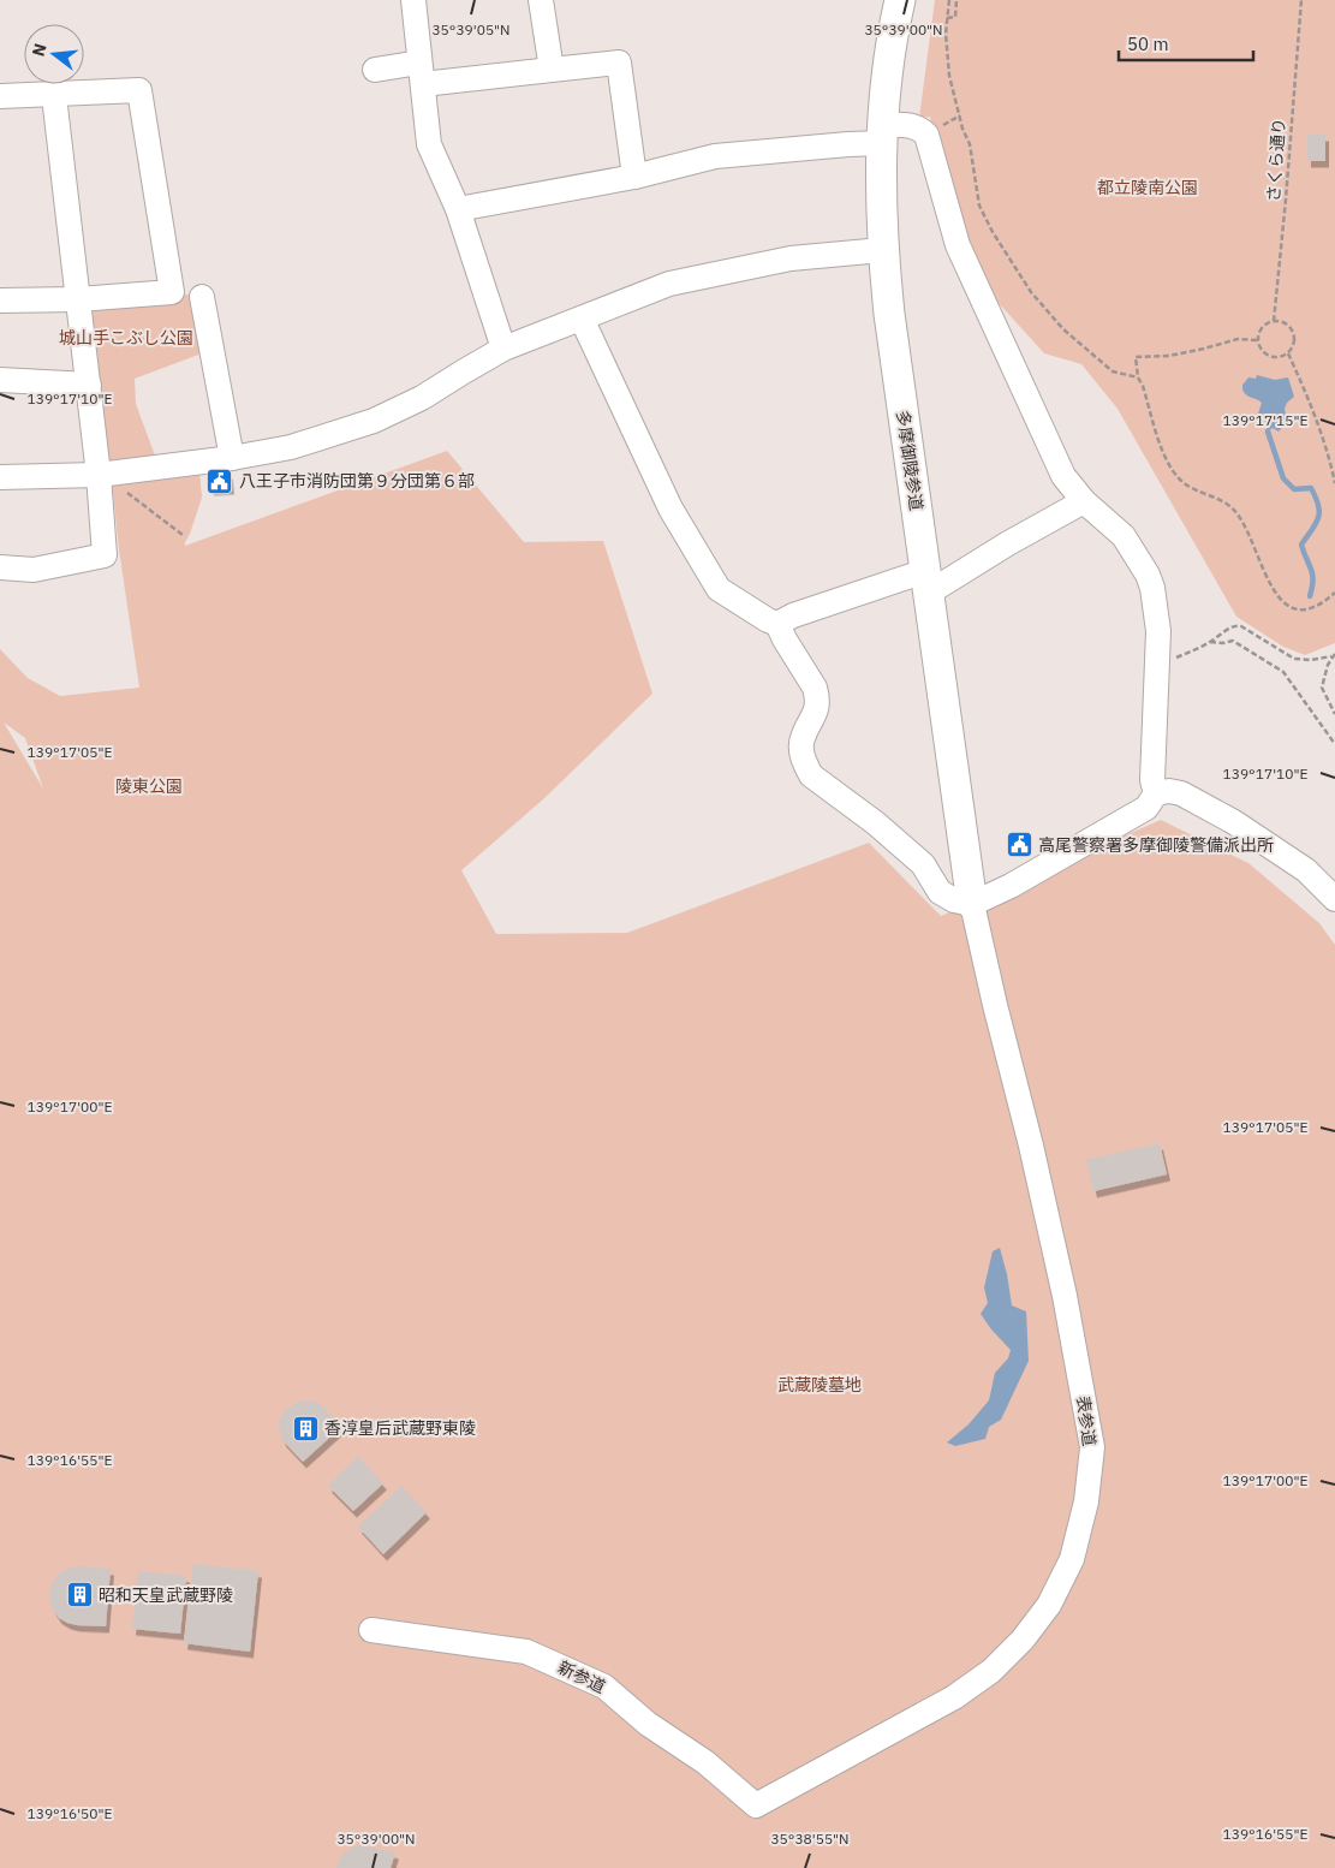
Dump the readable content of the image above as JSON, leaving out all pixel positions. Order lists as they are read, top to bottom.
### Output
{
  "streets": {
    "main road": ["多摩御陵参道"],
    "street": ["表参道", "新参道"],
    "path": ["さくら通り"]
  },
  "crossings": [
    ["多摩御陵参道", "表参道"],
    ["表参道", "新参道"]
  ],
  "parks": [
    "都立陵南公園",
    "城山手こぶし公園",
    "陵東公園",
    "武蔵陵墓地"
  ],
  "places": {
    "public building": ["八王子市消防団第９分団第６部", "高尾警察署多摩御陵警備派出所"],
    "building": ["香淳皇后武蔵野東陵", "昭和天皇武蔵野陵"]
  },
  "scale_bar": "50 m",
  "north": "left",
  "coordinates": [
    "35°39'05\"N",
    "35°39'00\"N",
    "139°17'10\"E",
    "139°17'15\"E",
    "139°17'05\"E",
    "139°17'00\"E",
    "139°16'55\"E",
    "139°16'50\"E",
    "35°38'55\"N"
  ]
}
